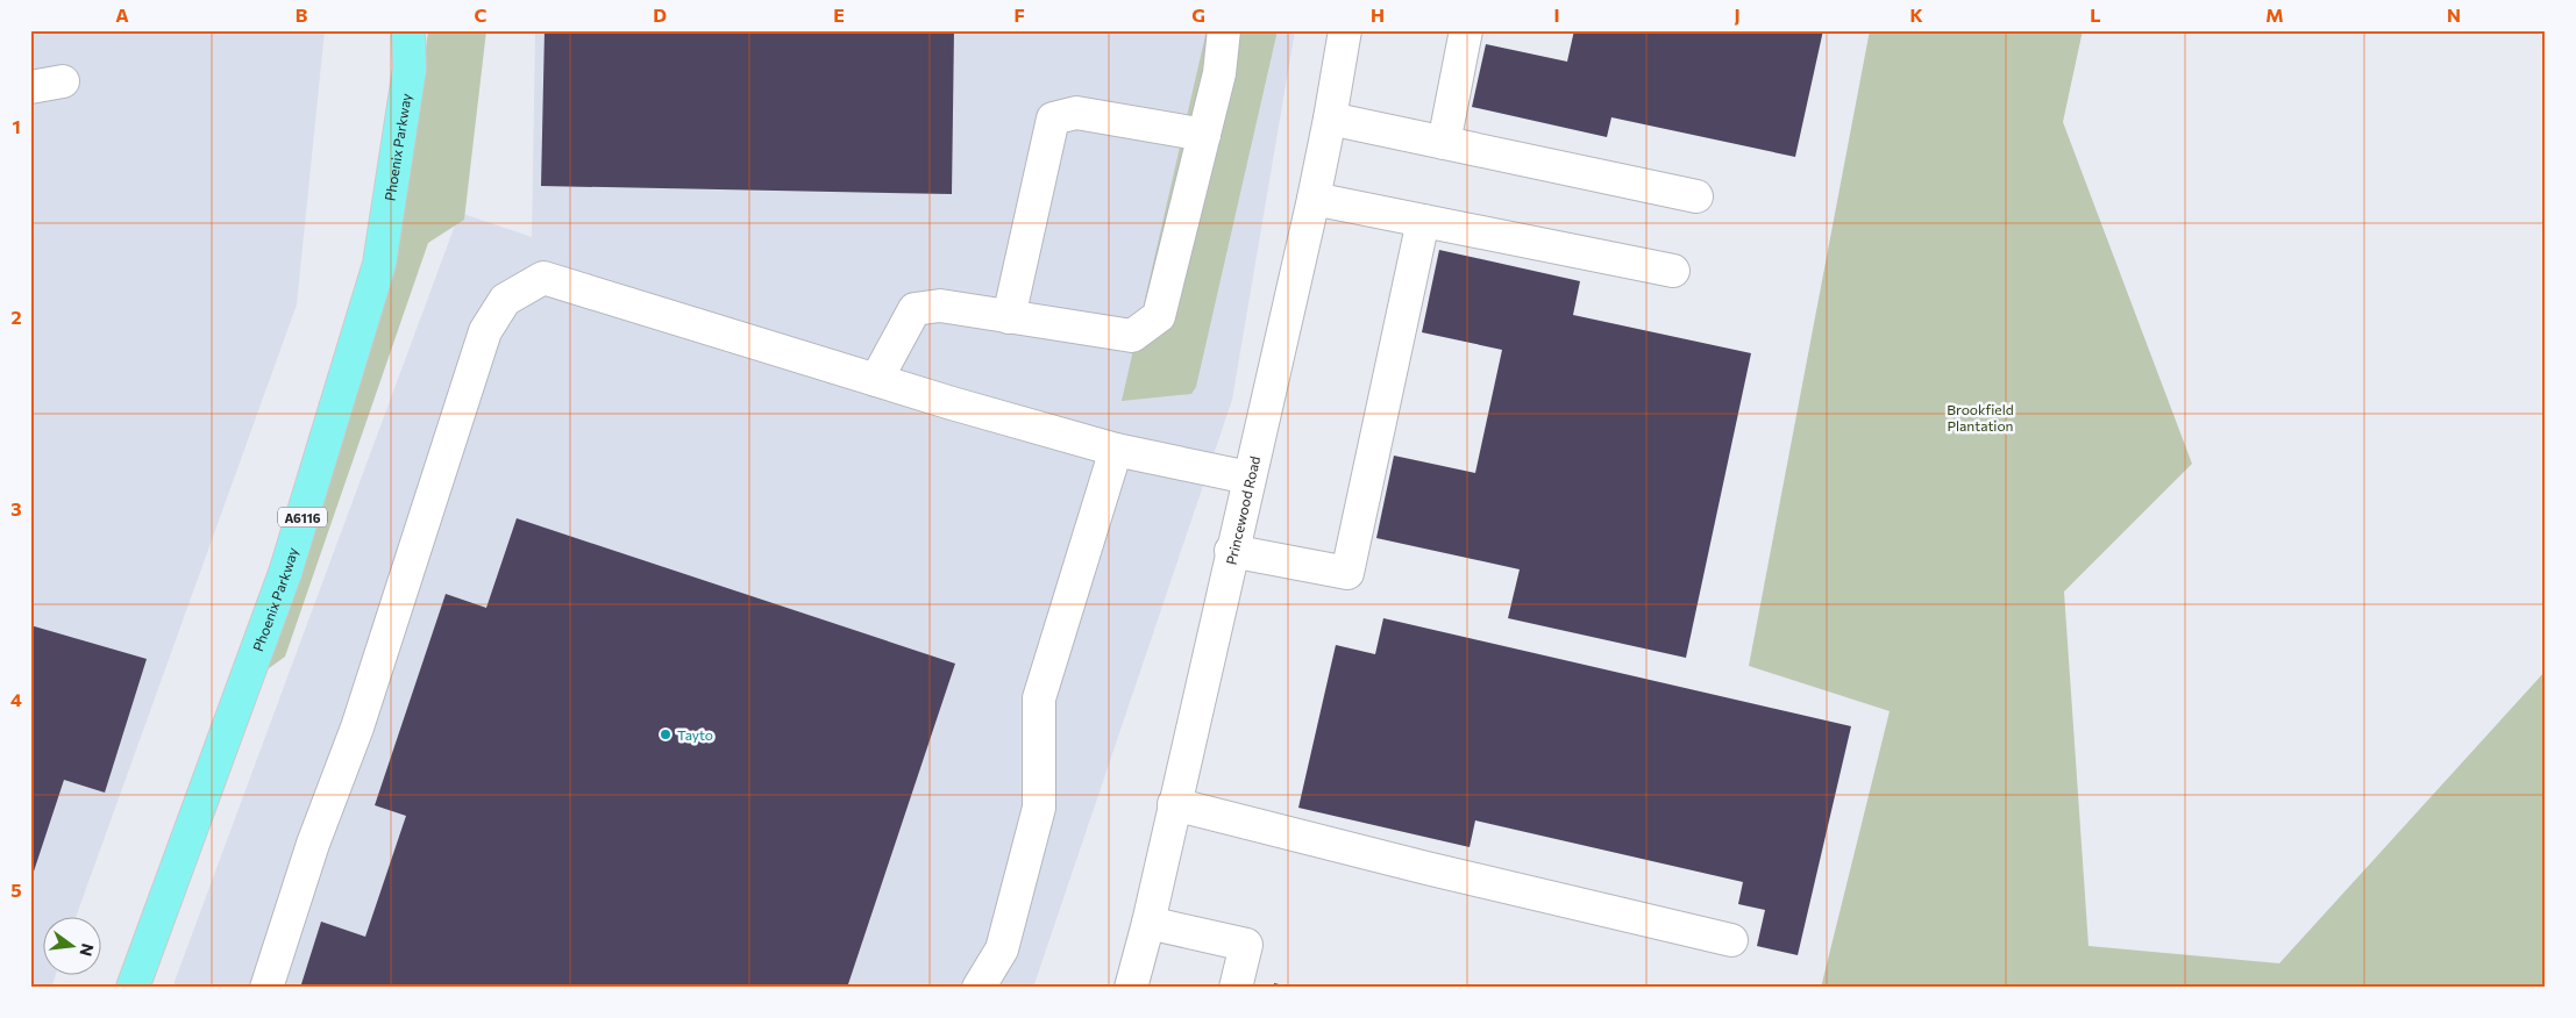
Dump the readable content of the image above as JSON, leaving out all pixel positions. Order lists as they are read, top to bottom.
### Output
{
  "streets": {
    "main road": ["Phoenix Parkway", "A6116"],
    "street": ["Princewood Road"]
  },
  "parks": ["Brookfield Plantation"],
  "places": ["Tayto"],
  "north": "right",
  "grid": {
    "columns": [
      "A",
      "B",
      "C",
      "D",
      "E",
      "F",
      "G",
      "H",
      "I",
      "J",
      "K",
      "L",
      "M",
      "N"
    ],
    "rows": [
      "1",
      "2",
      "3",
      "4",
      "5"
    ]
  }
}
